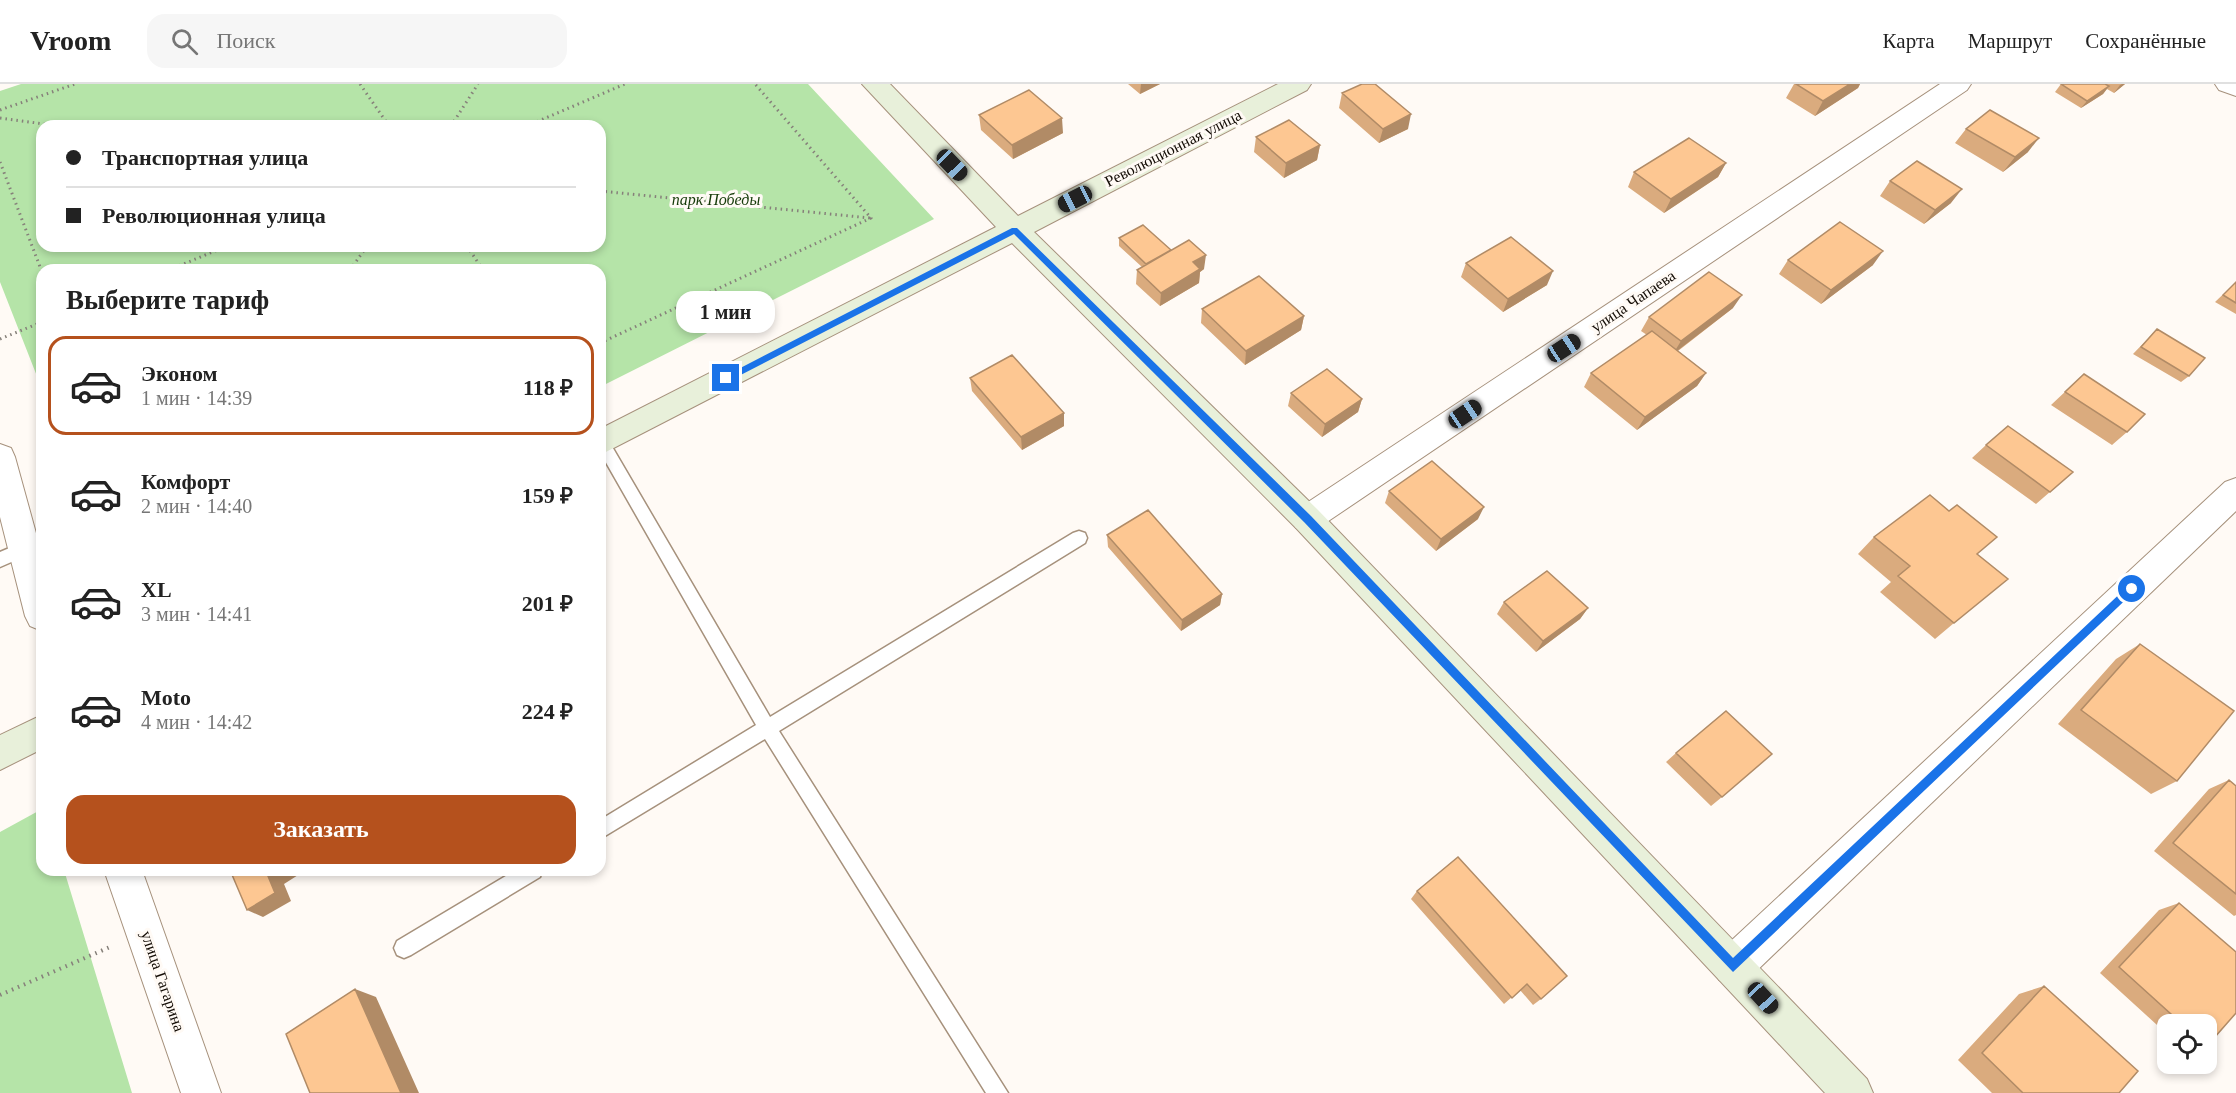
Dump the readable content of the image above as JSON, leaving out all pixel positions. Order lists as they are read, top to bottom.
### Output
{
  "streets": {
    "street": ["Революционная улица", "улица Чапаева", "улица Гагарина"]
  },
  "parks": ["парк Победы"],
  "page": {
    "header": "Vroom",
    "search": "Поиск",
    "nav": ["Карта", "Маршрут", "Сохранённые"],
    "banner": ["Транспортная улица", "Революционная улица"],
    "heading": "Выберите тариф",
    "bubble": "1 мин",
    "list": [
      {
        "name": "Эконом",
        "note": "1 мин · 14:39",
        "value": "118 ₽"
      },
      {
        "name": "Комфорт",
        "note": "2 мин · 14:40",
        "value": "159 ₽"
      },
      {
        "name": "XL",
        "note": "3 мин · 14:41",
        "value": "201 ₽"
      },
      {
        "name": "Moto",
        "note": "4 мин · 14:42",
        "value": "224 ₽"
      }
    ],
    "buttons": "Заказать"
  }
}
